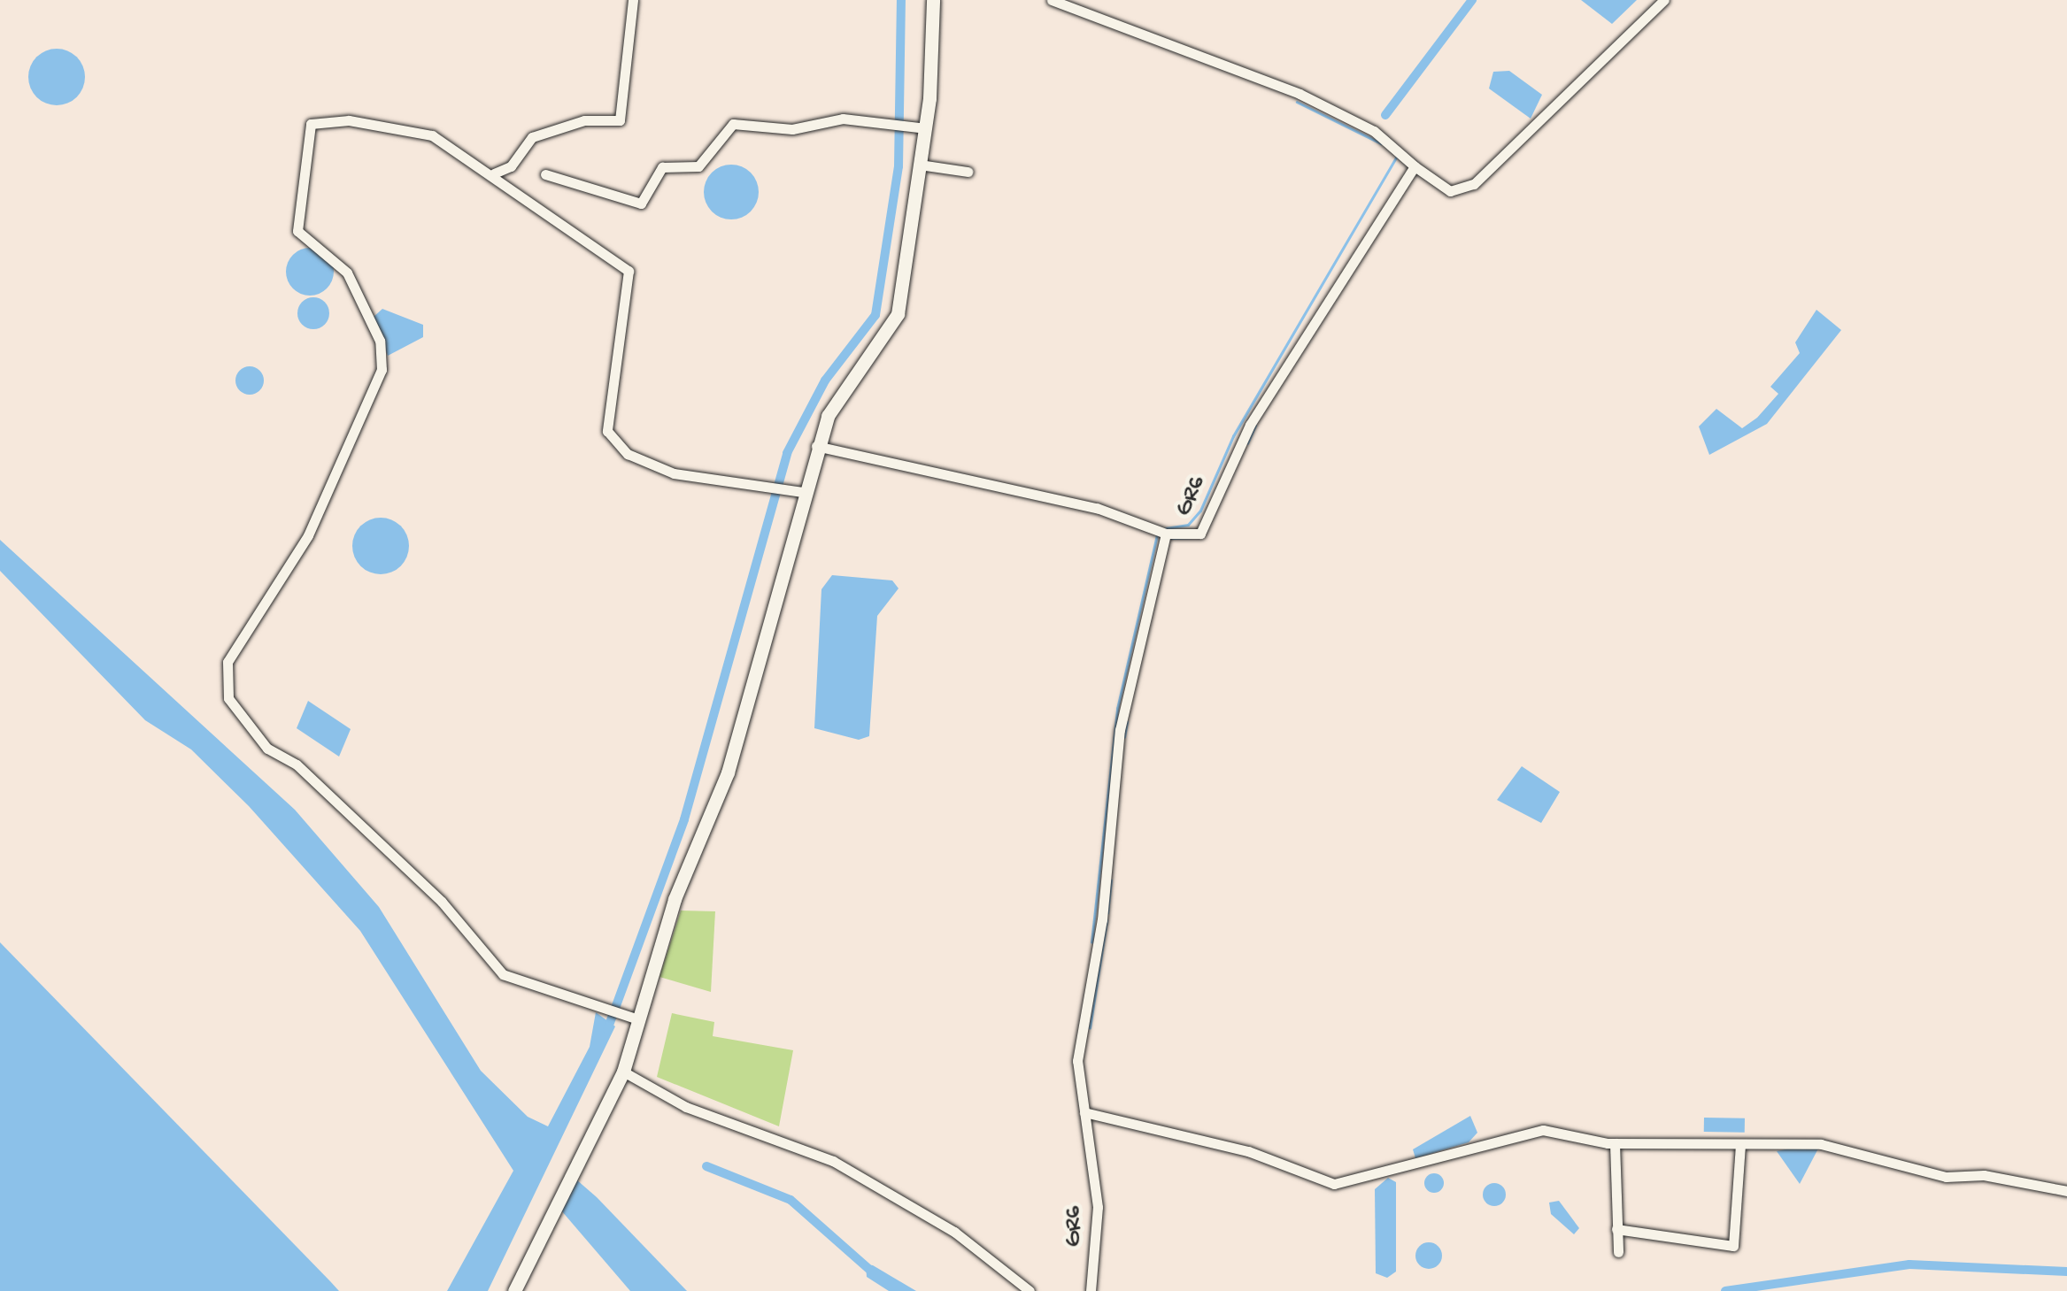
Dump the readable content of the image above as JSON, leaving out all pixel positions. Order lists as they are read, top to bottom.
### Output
{
  "streets": {
    "street": ["GR6"]
  }
}
